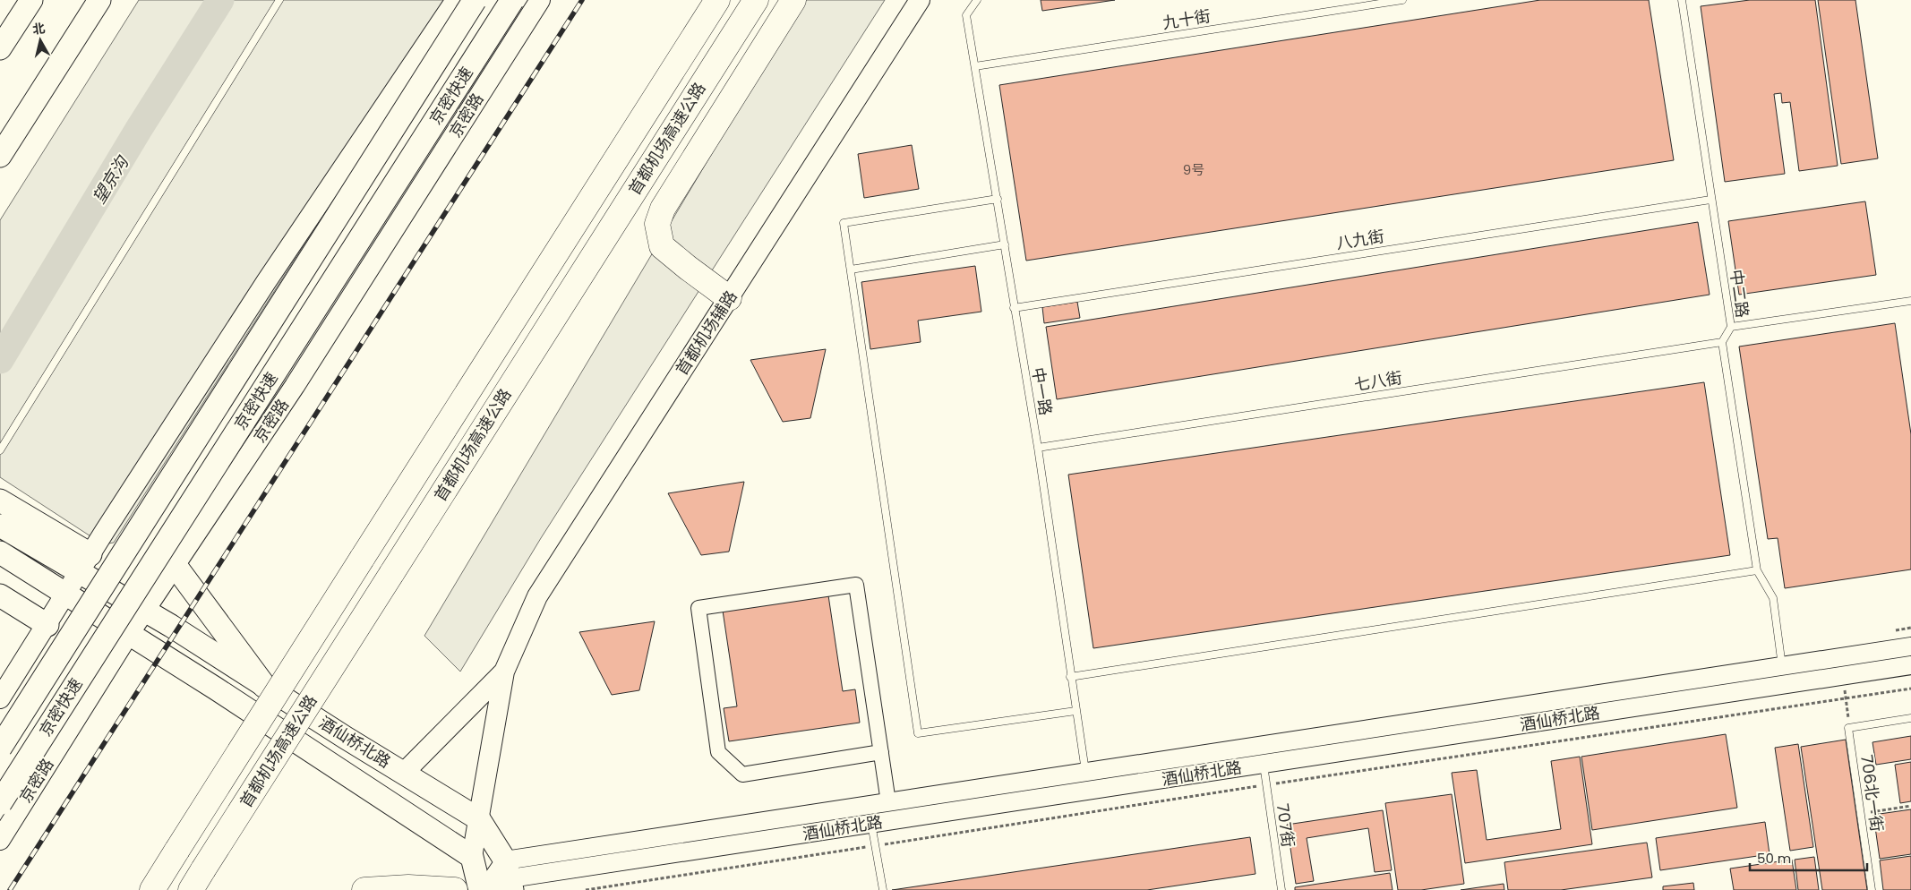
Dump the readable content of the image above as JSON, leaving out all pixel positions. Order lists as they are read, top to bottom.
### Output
{
  "streets": {
    "highway": ["京密快速", "首都机场高速公路"],
    "main road": ["京密路", "首都机场辅路", "酒仙桥北路"],
    "lane": [
      "九十街",
      "八九街",
      "中二路",
      "七八街",
      "中一路",
      "706北一街",
      "707街"
    ]
  },
  "crossings": [
    ["九十街", "中一路"],
    ["京密路", "酒仙桥北路"],
    ["八九街", "中二路"],
    ["八九街", "中一路"],
    ["中二路", "七八街"],
    ["七八街", "中一路"],
    ["中一路", "酒仙桥北路"],
    ["酒仙桥北路", "707街"]
  ],
  "water": ["望京沟"],
  "house_numbers": ["9号"],
  "scale_bar": "50 m",
  "north": "top"
}
